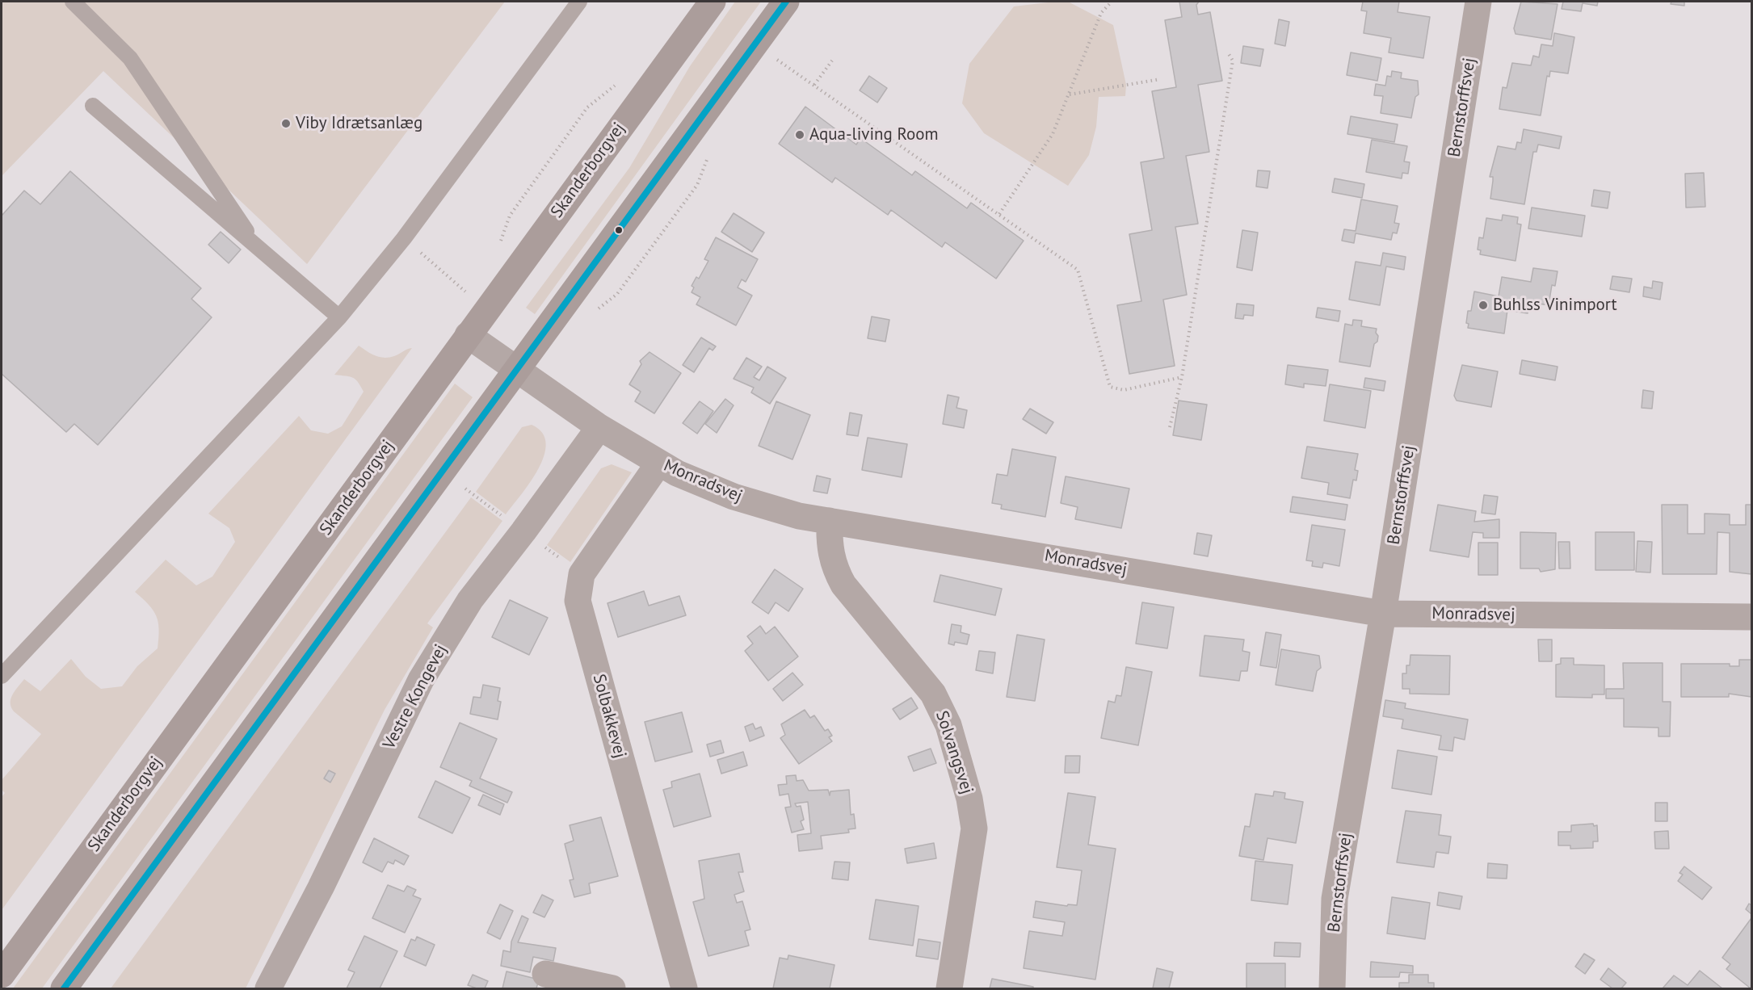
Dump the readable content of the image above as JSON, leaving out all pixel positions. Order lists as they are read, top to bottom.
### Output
{
  "streets": {
    "main road": ["Skanderborgvej"],
    "street": [
      "Bernstorffsvej",
      "Monradsvej",
      "Vestre Kongevej",
      "Solbakkevej",
      "Solvangsvej"
    ]
  },
  "crossings": [
    ["Bernstorffsvej", "Monradsvej"],
    ["Skanderborgvej", "Monradsvej"],
    ["Monradsvej", "Vestre Kongevej"],
    ["Monradsvej", "Solbakkevej"],
    ["Monradsvej", "Solvangsvej"]
  ],
  "places": ["Viby Idrætsanlæg", "Aqua-living Room", "Buhlss Vinimport"]
}
